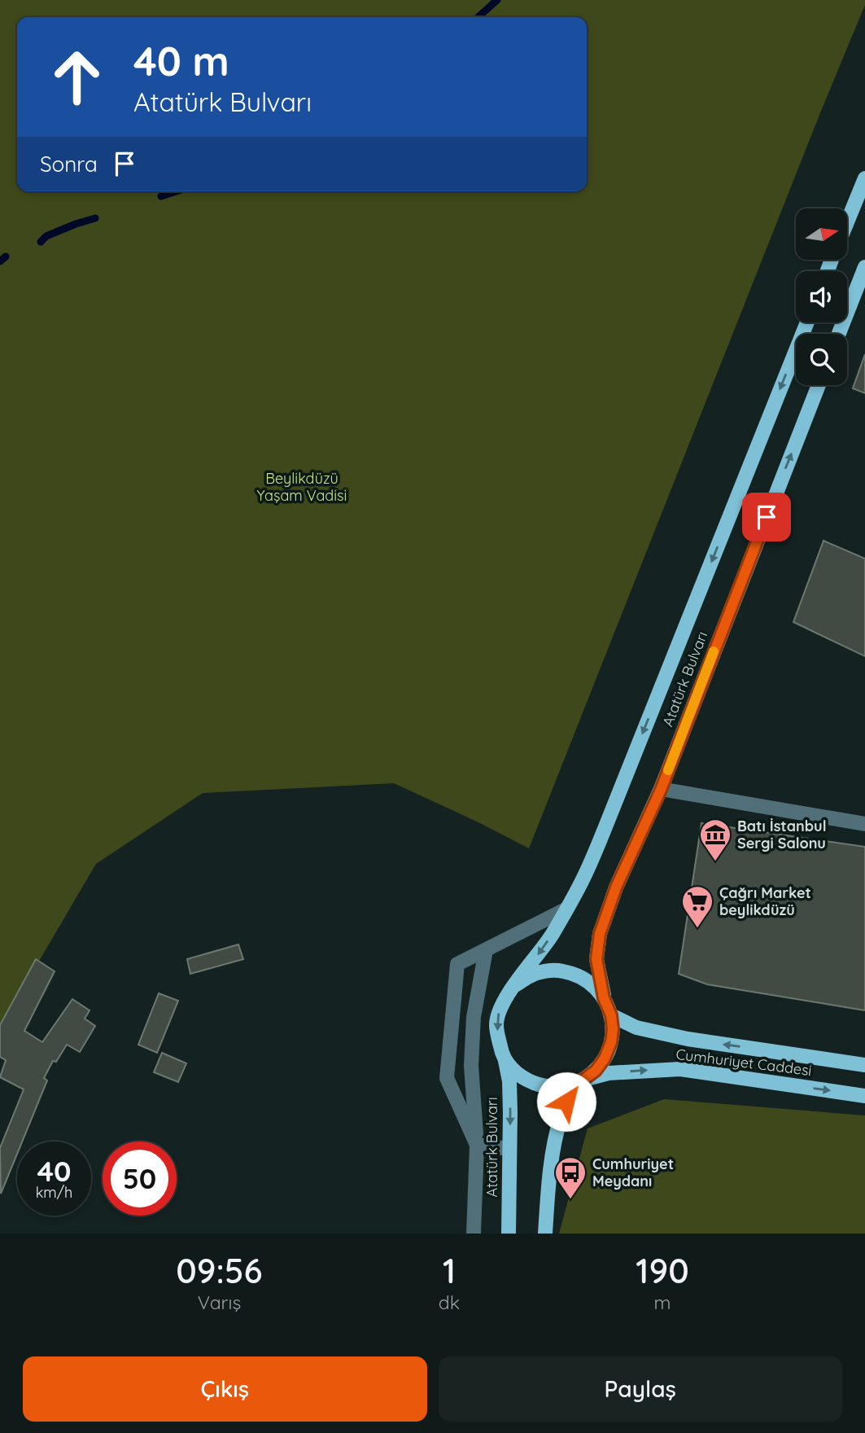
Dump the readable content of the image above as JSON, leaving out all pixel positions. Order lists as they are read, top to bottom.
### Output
{
  "streets": {
    "main road": ["Atatürk Bulvarı", "Cumhuriyet Caddesi"]
  },
  "crossings": [
    ["Atatürk Bulvarı", "Cumhuriyet Caddesi"]
  ],
  "parks": ["Beylikdüzü Yaşam Vadisi"],
  "places": {
    "museum": ["Batı İstanbul Sergi Salonu"],
    "supermarket": ["Çağrı Market beylikdüzü"],
    "bus stop": ["Cumhuriyet Meydanı"]
  },
  "north": "right",
  "page": {
    "turn": ["40 m", "Atatürk Bulvarı"],
    "then": "Sonra",
    "speed": "40 km/h",
    "limit": "50",
    "eta": [
      "09:56",
      "Varış",
      "1",
      "dk",
      "190",
      "m"
    ],
    "buttons": ["Çıkış", "Paylaş"]
  }
}
